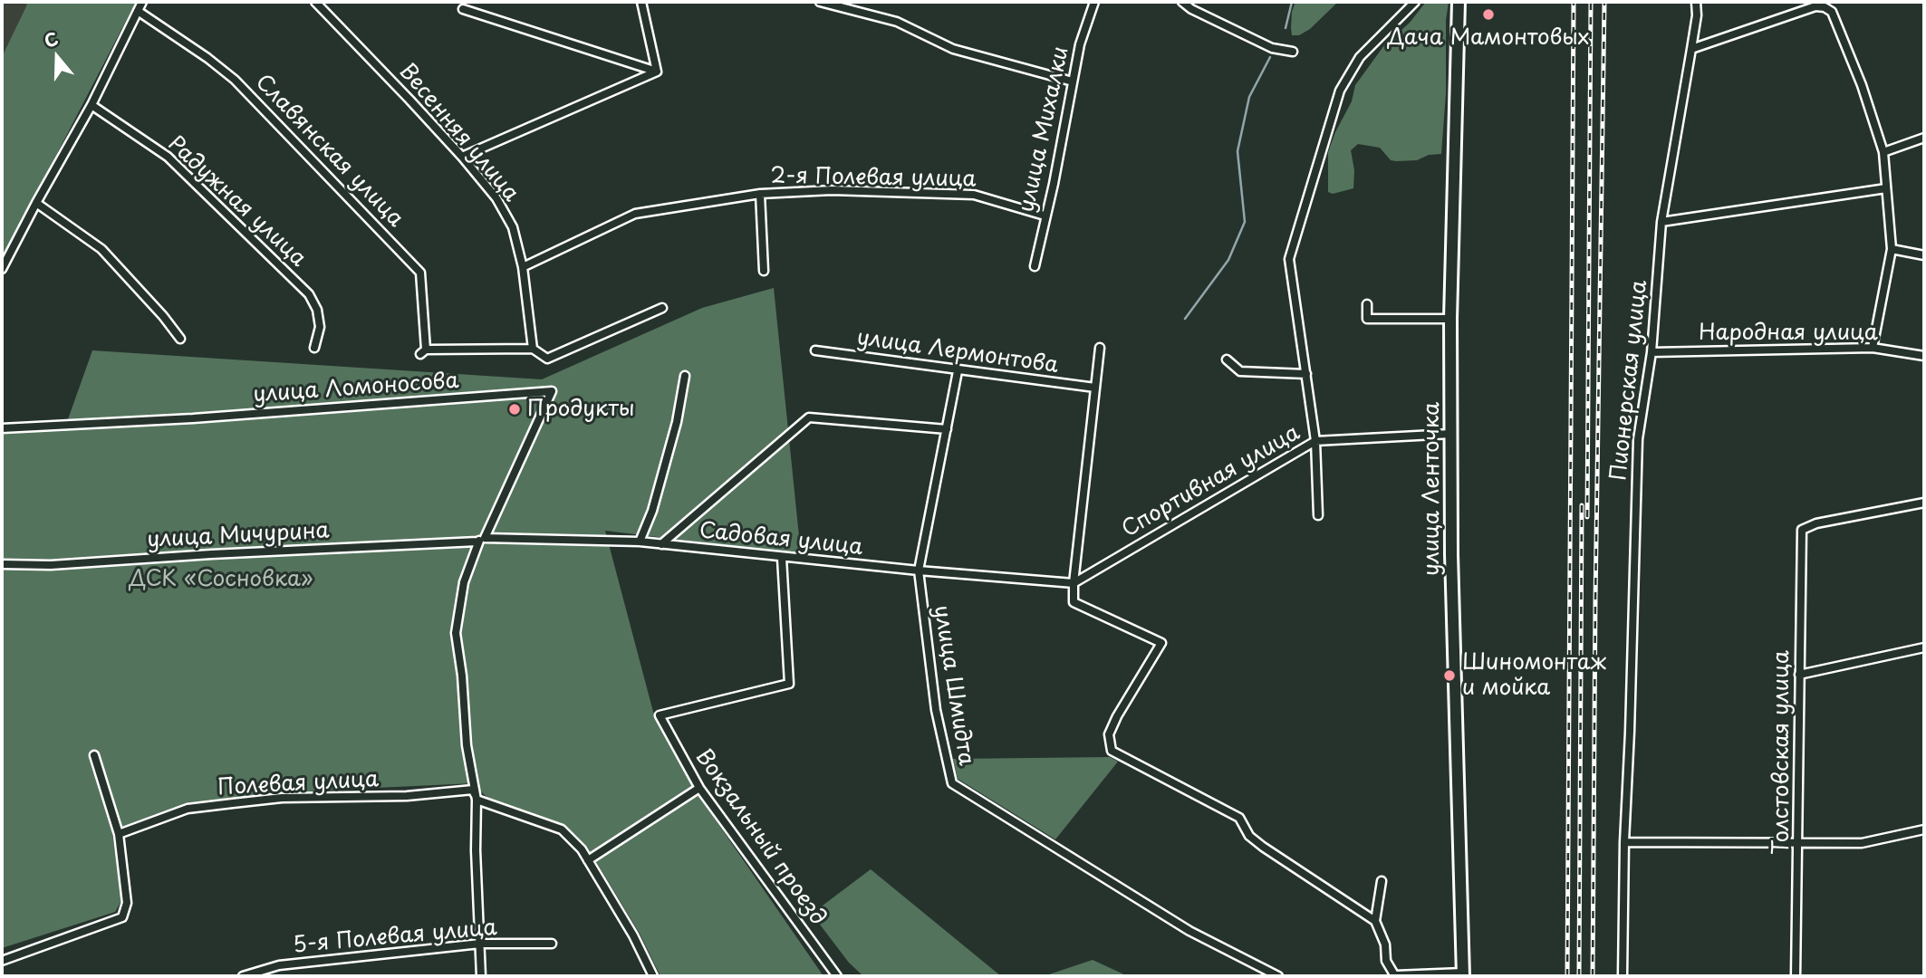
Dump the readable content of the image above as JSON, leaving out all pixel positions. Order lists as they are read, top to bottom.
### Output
{
  "streets": {
    "main road": ["улица Ленточка"],
    "street": [
      "улица Михалки",
      "Весенняя улица",
      "Славянская улица",
      "2-я Полевая улица",
      "Радужная улица",
      "Народная улица",
      "улица Лермонтова",
      "Пионерская улица",
      "улица Ломоносова",
      "Спортивная улица",
      "улица Мичурина",
      "Садовая улица",
      "улица Шмидта",
      "Толстовская улица",
      "Полевая улица",
      "Вокзальный проезд",
      "5-я Полевая улица"
    ]
  },
  "crossings": [
    ["улица Михалки", "2-я Полевая улица"],
    ["Весенняя улица", "Славянская улица"],
    ["Весенняя улица", "2-я Полевая улица"],
    ["Народная улица", "Пионерская улица"],
    ["улица Лермонтова", "улица Шмидта"],
    ["улица Ломоносова", "улица Мичурина"],
    ["улица Ломоносова", "Садовая улица"],
    ["Спортивная улица", "улица Ленточка"],
    ["Спортивная улица", "Садовая улица"],
    ["улица Мичурина", "Садовая улица"],
    ["Садовая улица", "улица Шмидта"],
    ["Садовая улица", "Вокзальный проезд"]
  ],
  "parks": ["ДСК «Сосновка»"],
  "places": ["Дача Мамонтовых", "Продукты", "Шиномонтаж и мойка"],
  "north": "top"
}
